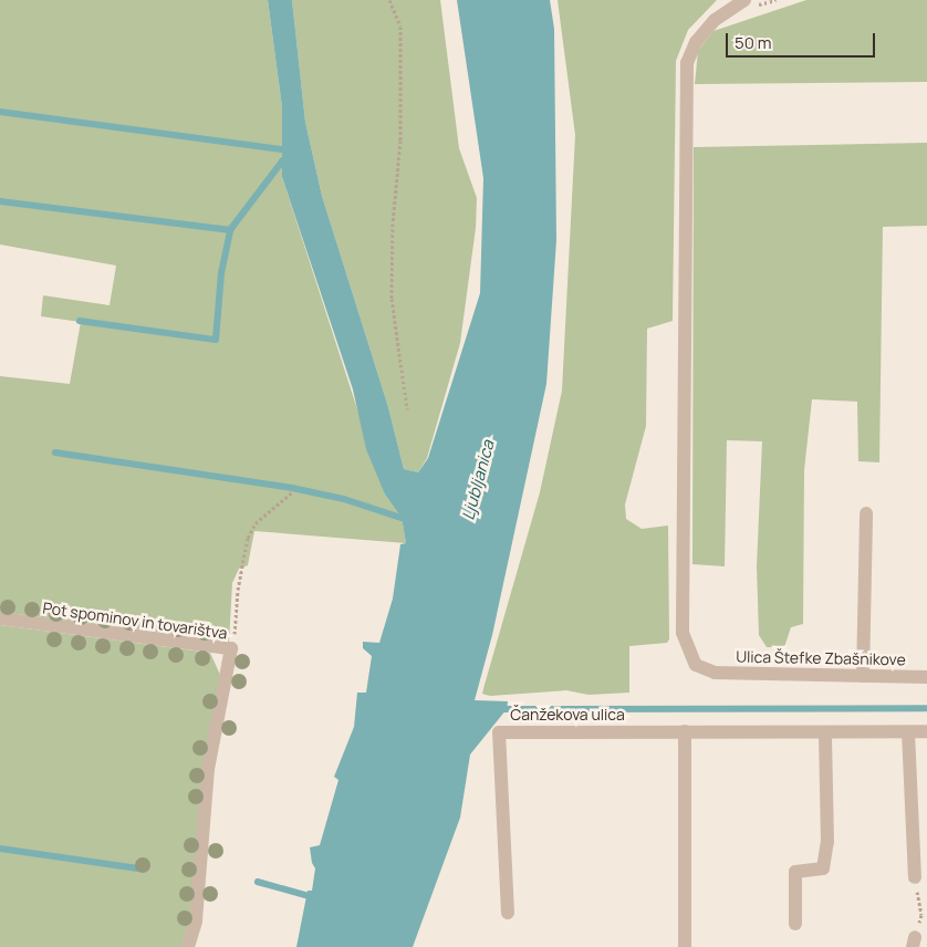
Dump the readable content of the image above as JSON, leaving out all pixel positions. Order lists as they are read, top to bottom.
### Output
{
  "streets": {
    "street": ["Pot spominov in tovarištva", "Ulica Štefke Zbašnikove", "Čanžekova ulica"]
  },
  "water": ["Ljubljanica"],
  "scale_bar": "50 m"
}
